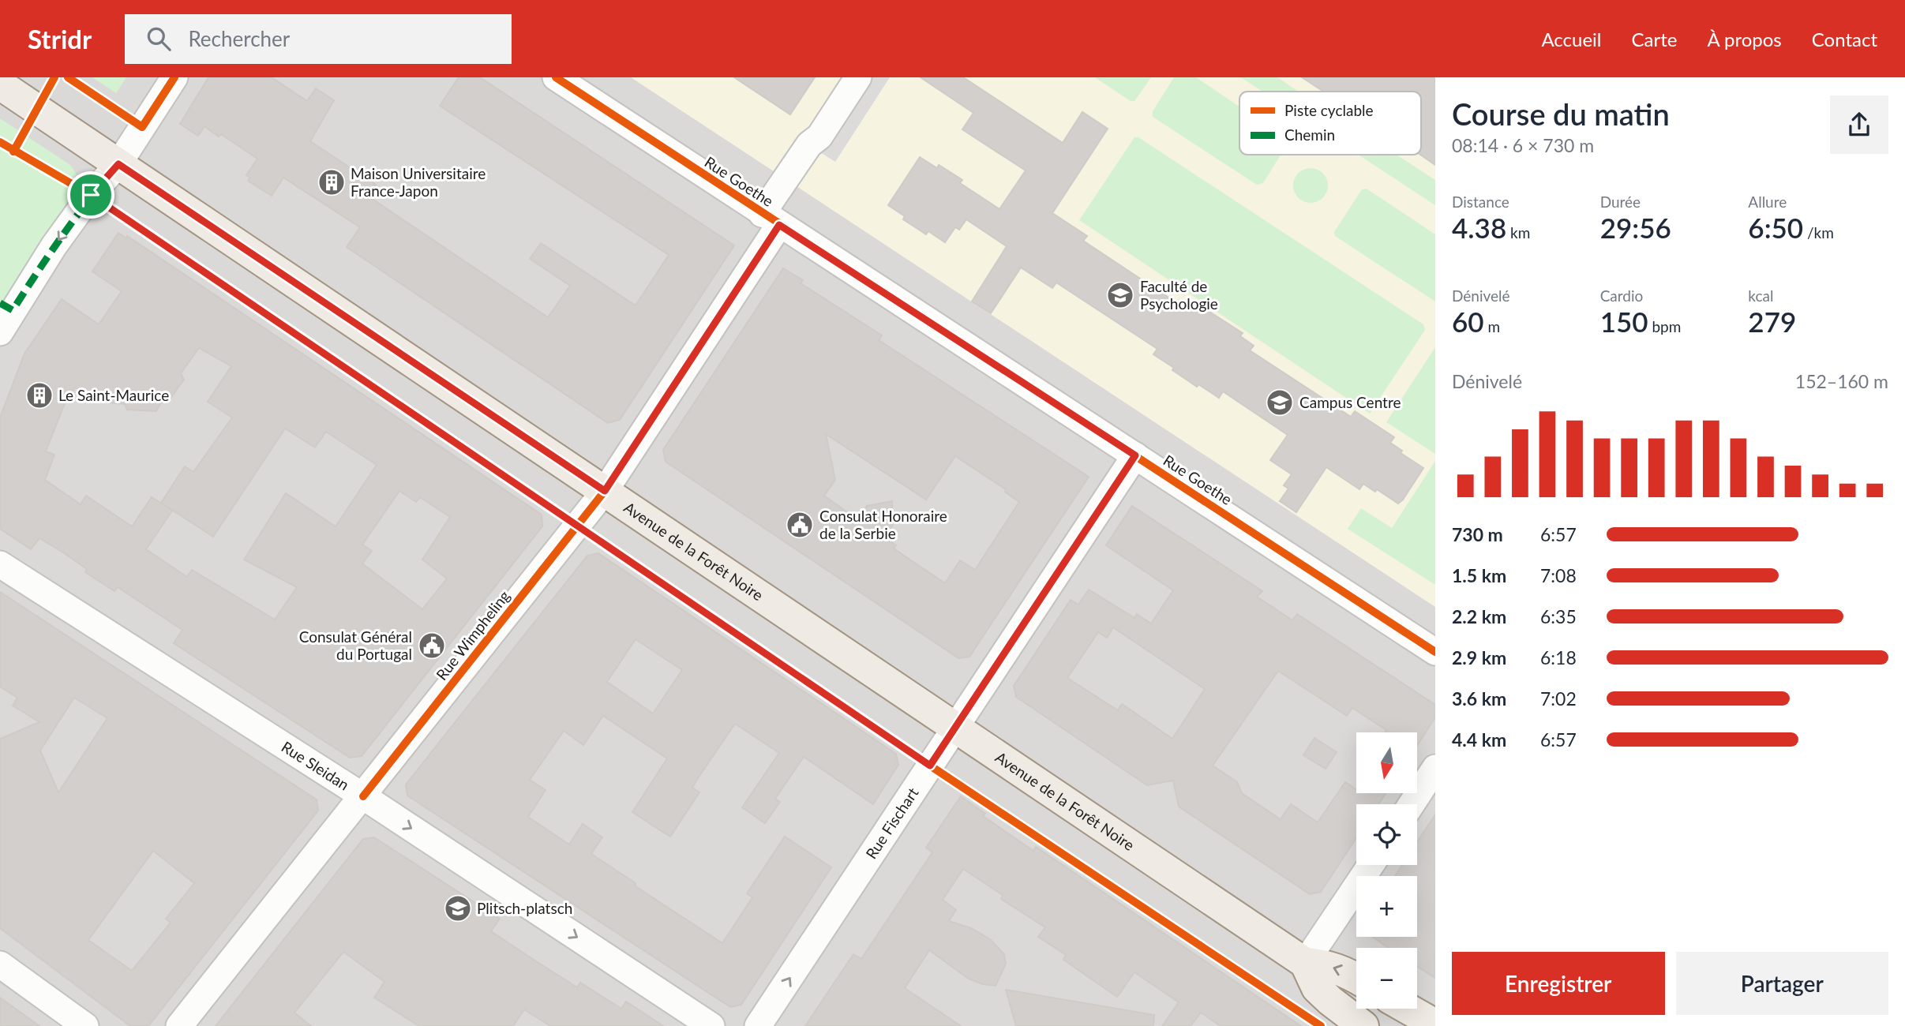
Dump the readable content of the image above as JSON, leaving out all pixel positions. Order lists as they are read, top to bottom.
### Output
{
  "streets": {
    "main road": ["Avenue de la Forêt Noire"],
    "street": [
      "Rue Goethe",
      "Rue Wimpheling",
      "Rue Sleidan",
      "Rue Fischart"
    ]
  },
  "crossings": [
    ["Rue Goethe", "Rue Wimpheling"],
    ["Rue Goethe", "Rue Fischart"],
    ["Avenue de la Forêt Noire", "Rue Wimpheling"],
    ["Avenue de la Forêt Noire", "Rue Fischart"],
    ["Rue Wimpheling", "Rue Sleidan"]
  ],
  "one_way": ["Rue Sleidan", "Rue Fischart"],
  "places": {
    "building": ["Maison Universitaire France-Japon", "Le Saint-Maurice"],
    "school or university": ["Faculté de Psychologie", "Campus Centre", "Plitsch-platsch"],
    "public building": ["Consulat Honoraire de la Serbie", "Consulat Général du Portugal"]
  },
  "legend": ["Piste cyclable", "Chemin"],
  "north": "bottom",
  "page": {
    "header": "Stridr",
    "search": "Rechercher",
    "nav": [
      "Accueil",
      "Carte",
      "À propos",
      "Contact"
    ],
    "heading": ["Course du matin", "08:14 · 6 × 730 m"],
    "stats": [
      ["Distance", "4.38 km"],
      ["Durée", "29:56"],
      ["Allure", "6:50 /km"],
      ["Dénivelé", "60 m"],
      ["Cardio", "150 bpm"],
      ["kcal", "279"]
    ],
    "chart": ["Dénivelé", "152–160 m"],
    "list": [
      {
        "name": "730 m",
        "note": "6:57"
      },
      {
        "name": "1.5 km",
        "note": "7:08"
      },
      {
        "name": "2.2 km",
        "note": "6:35"
      },
      {
        "name": "2.9 km",
        "note": "6:18"
      },
      {
        "name": "3.6 km",
        "note": "7:02"
      },
      {
        "name": "4.4 km",
        "note": "6:57"
      }
    ],
    "map_buttons": ["+", "−"],
    "buttons": ["Enregistrer", "Partager"]
  }
}
